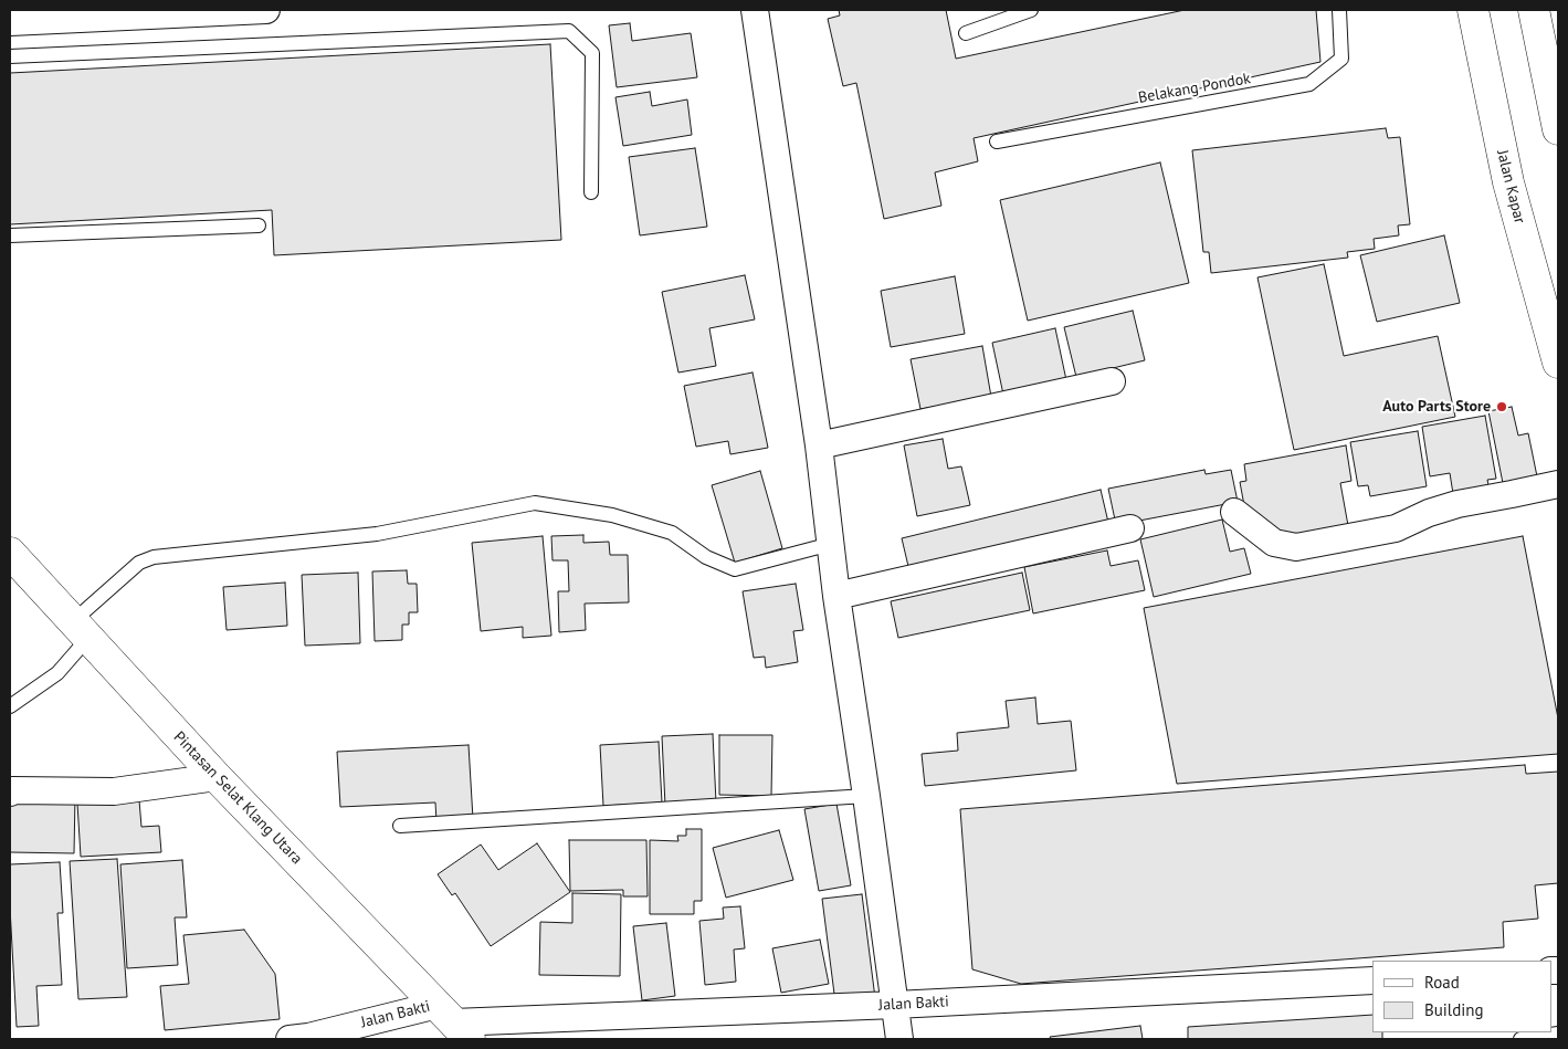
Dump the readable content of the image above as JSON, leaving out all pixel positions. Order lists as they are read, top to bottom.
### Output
{
  "streets": {
    "highway": ["Jalan Kapar", "Pintasan Selat Klang Utara"],
    "street": ["Jalan Bakti"],
    "lane": ["Belakang Pondok"]
  },
  "crossings": [
    ["Pintasan Selat Klang Utara", "Jalan Bakti"]
  ],
  "places": ["Auto Parts Store"],
  "legend": ["Road", "Building"]
}
